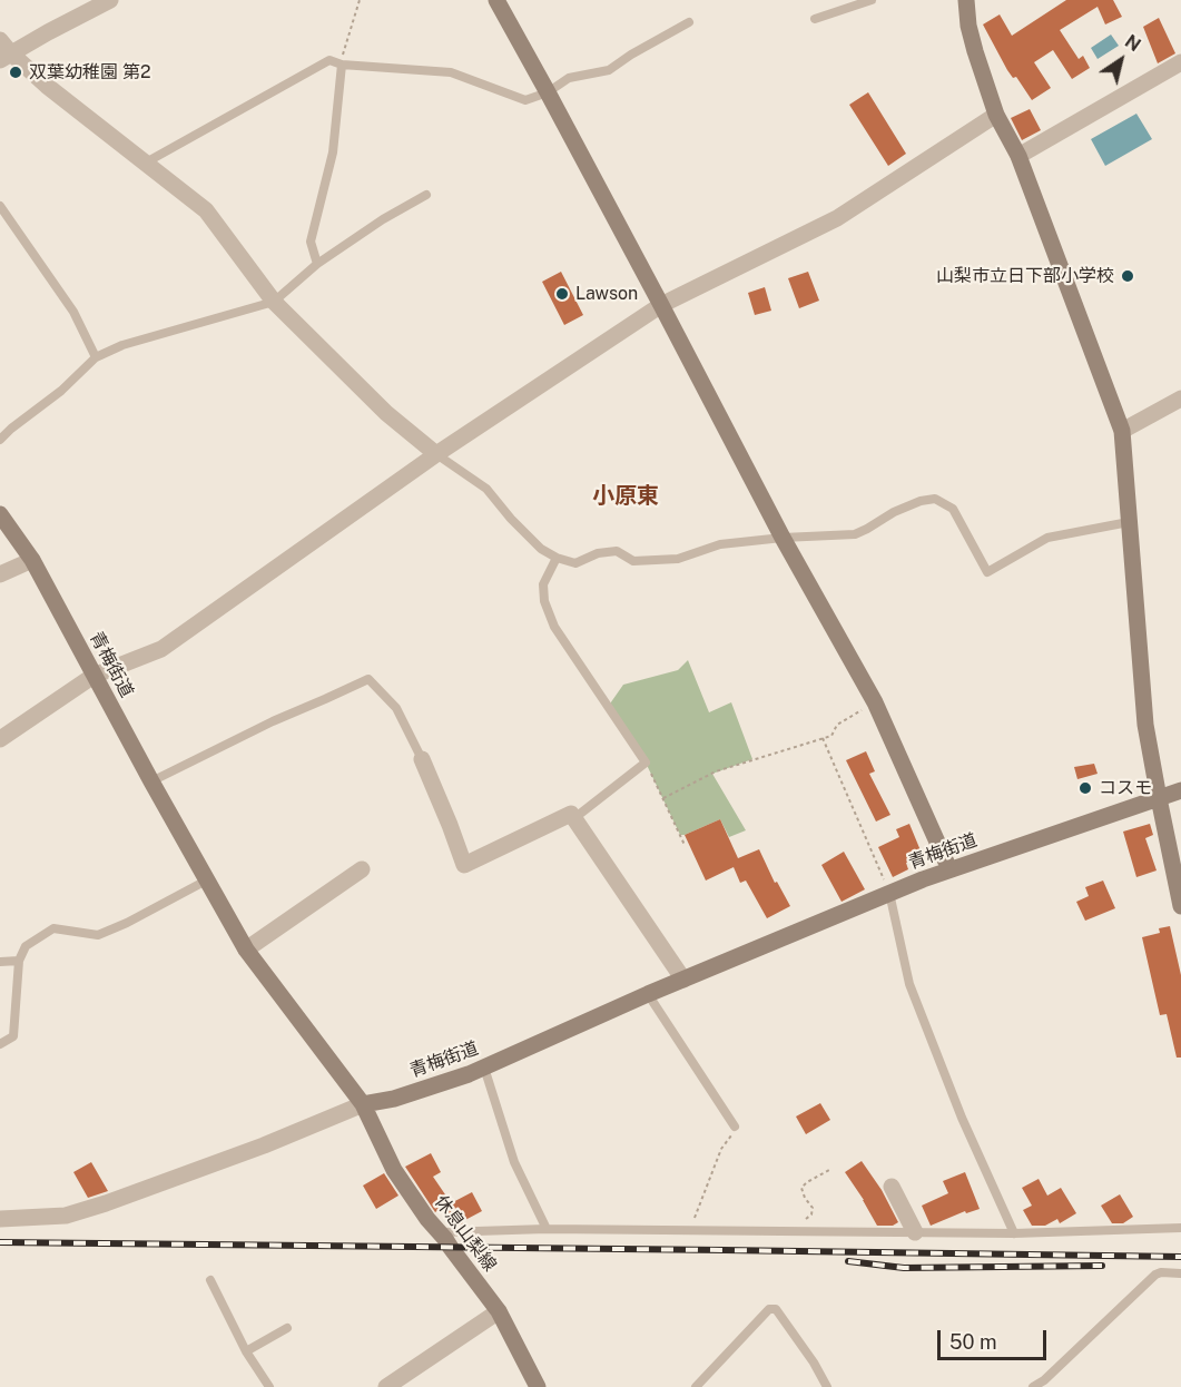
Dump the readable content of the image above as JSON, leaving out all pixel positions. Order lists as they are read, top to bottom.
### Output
{
  "streets": {
    "street": ["青梅街道", "休息山梨線"]
  },
  "crossings": [
    ["青梅街道", "休息山梨線"]
  ],
  "districts": ["小原東"],
  "places": [
    "双葉幼稚園 第2",
    "山梨市立日下部小学校",
    "Lawson",
    "コスモ"
  ],
  "scale_bar": "50 m",
  "north": "top right"
}
